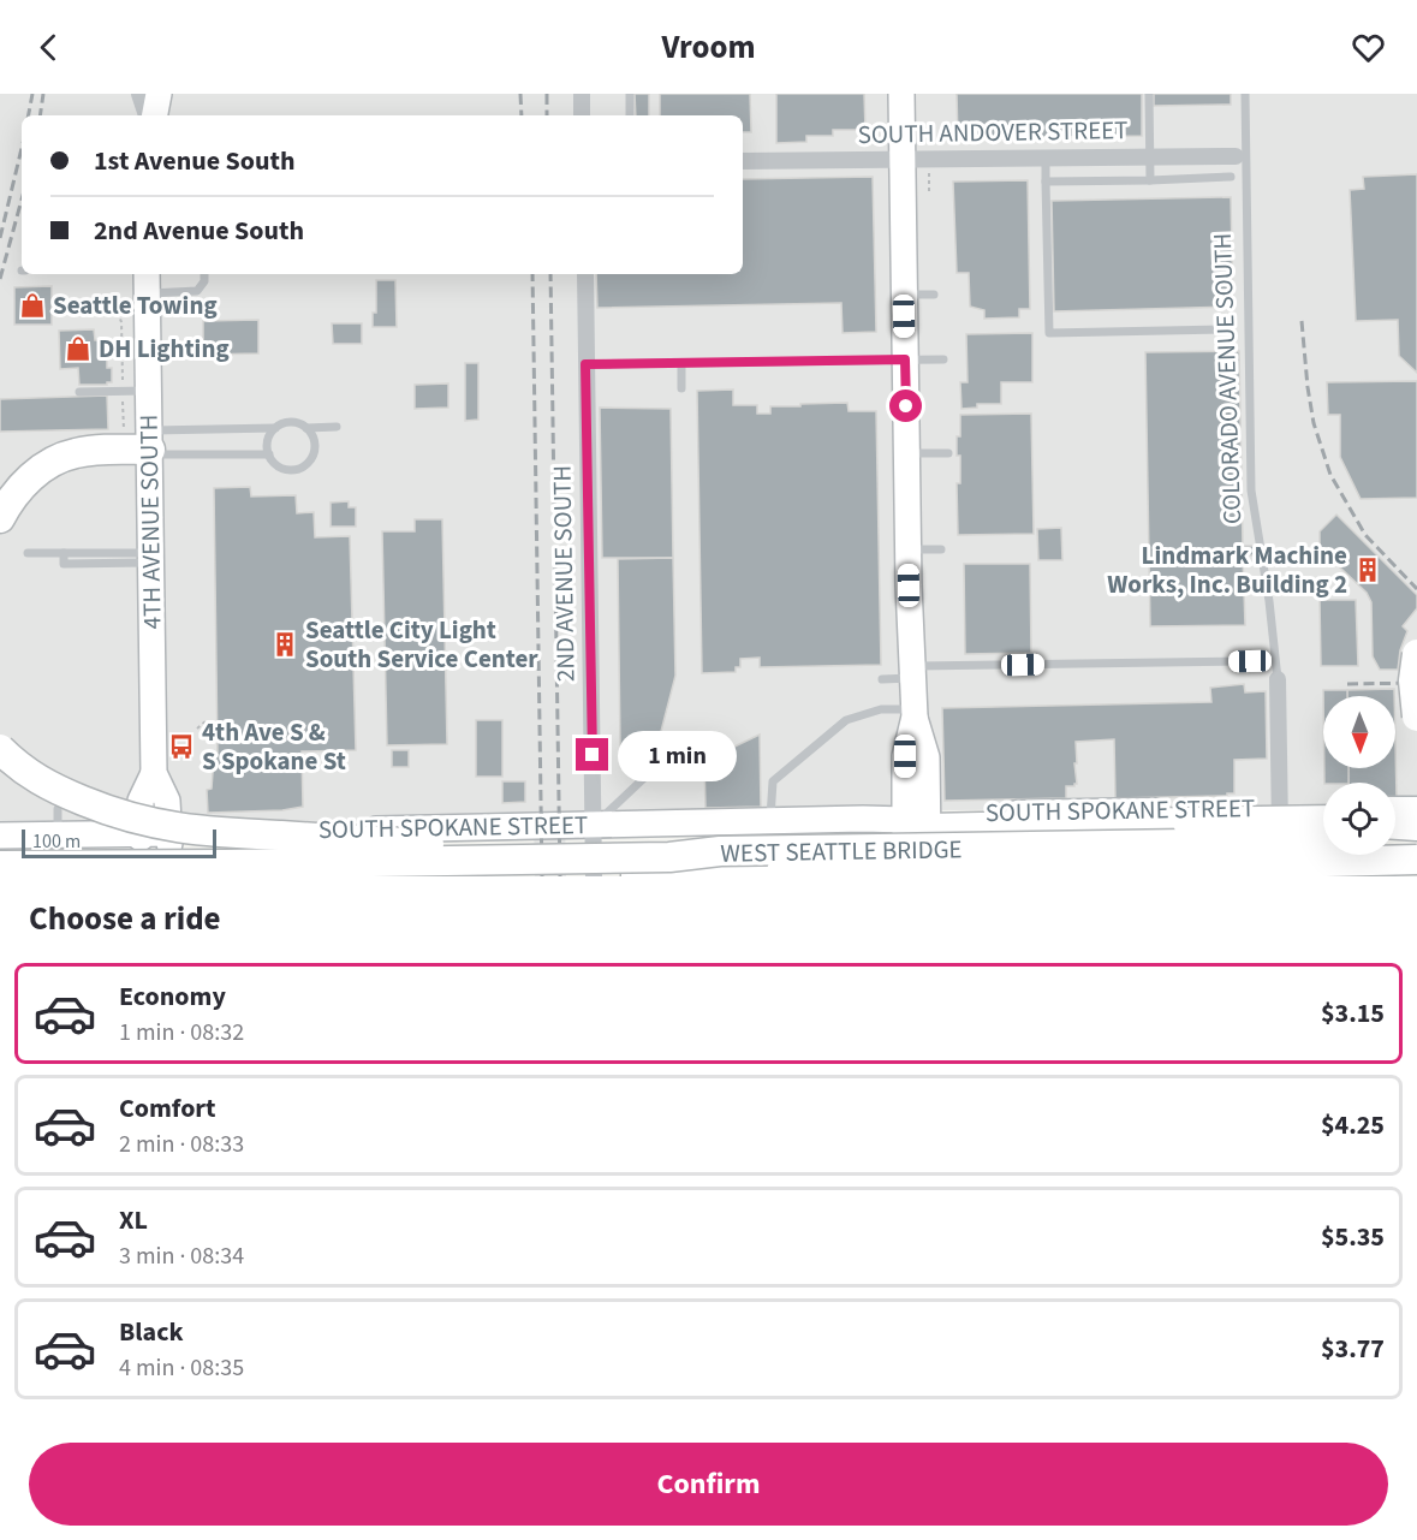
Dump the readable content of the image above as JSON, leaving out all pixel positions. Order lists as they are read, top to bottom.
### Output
{
  "streets": {
    "highway": ["WEST SEATTLE BRIDGE"],
    "main road": ["4TH AVENUE SOUTH", "SOUTH SPOKANE STREET"],
    "street": ["SOUTH ANDOVER STREET", "COLORADO AVENUE SOUTH", "2ND AVENUE SOUTH"]
  },
  "crossings": [
    ["SOUTH ANDOVER STREET", "COLORADO AVENUE SOUTH"],
    ["COLORADO AVENUE SOUTH", "SOUTH SPOKANE STREET"],
    ["4TH AVENUE SOUTH", "SOUTH SPOKANE STREET"],
    ["2ND AVENUE SOUTH", "SOUTH SPOKANE STREET"]
  ],
  "places": {
    "shop": ["Seattle Towing", "DH Lighting"],
    "building": ["Lindmark Machine Works, Inc. Building 2", "Seattle City Light South Service Center"],
    "bus stop": ["4th Ave S & S Spokane St"]
  },
  "scale_bar": "100 m",
  "north": "bottom",
  "page": {
    "header": "Vroom",
    "banner": ["1st Avenue South", "2nd Avenue South"],
    "bubble": "1 min",
    "scale": "100 m",
    "heading": "Choose a ride",
    "list": [
      {
        "name": "Economy",
        "note": "1 min · 08:32",
        "value": "$3.15"
      },
      {
        "name": "Comfort",
        "note": "2 min · 08:33",
        "value": "$4.25"
      },
      {
        "name": "XL",
        "note": "3 min · 08:34",
        "value": "$5.35"
      },
      {
        "name": "Black",
        "note": "4 min · 08:35",
        "value": "$3.77"
      }
    ],
    "buttons": "Confirm"
  }
}
